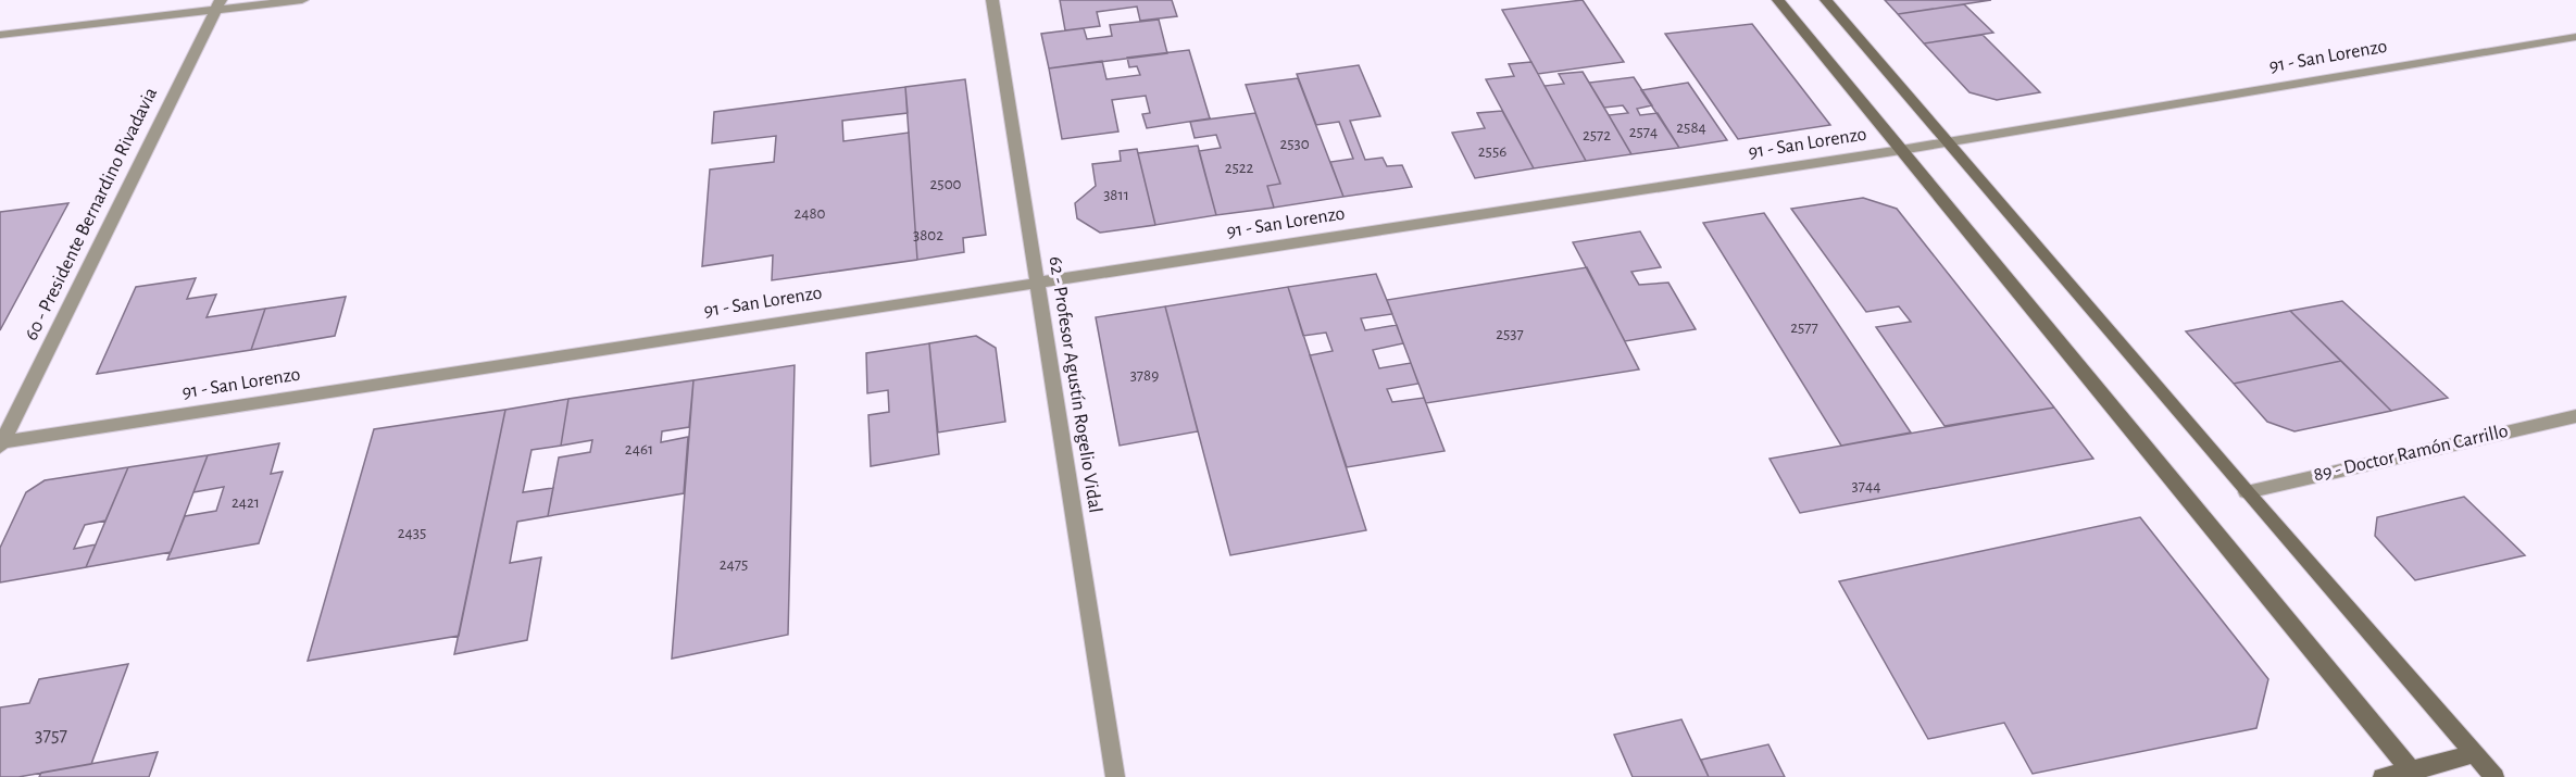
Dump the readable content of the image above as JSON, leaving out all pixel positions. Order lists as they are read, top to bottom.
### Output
{
  "streets": {
    "street": [
      "91 - San Lorenzo",
      "60 - Presidente Bernardino Rivadavia",
      "62 - Profesor Agustín Rogelio Vidal",
      "89 - Doctor Ramón Carrillo"
    ]
  },
  "crossings": [
    ["91 - San Lorenzo", "60 - Presidente Bernardino Rivadavia"],
    ["91 - San Lorenzo", "62 - Profesor Agustín Rogelio Vidal"]
  ],
  "house_numbers": [
    "2584",
    "2574",
    "2572",
    "2530",
    "2556",
    "2522",
    "2500",
    "3811",
    "2480",
    "3802",
    "2577",
    "2537",
    "3789",
    "2461",
    "3744",
    "2421",
    "2435",
    "2475",
    "3757"
  ]
}
